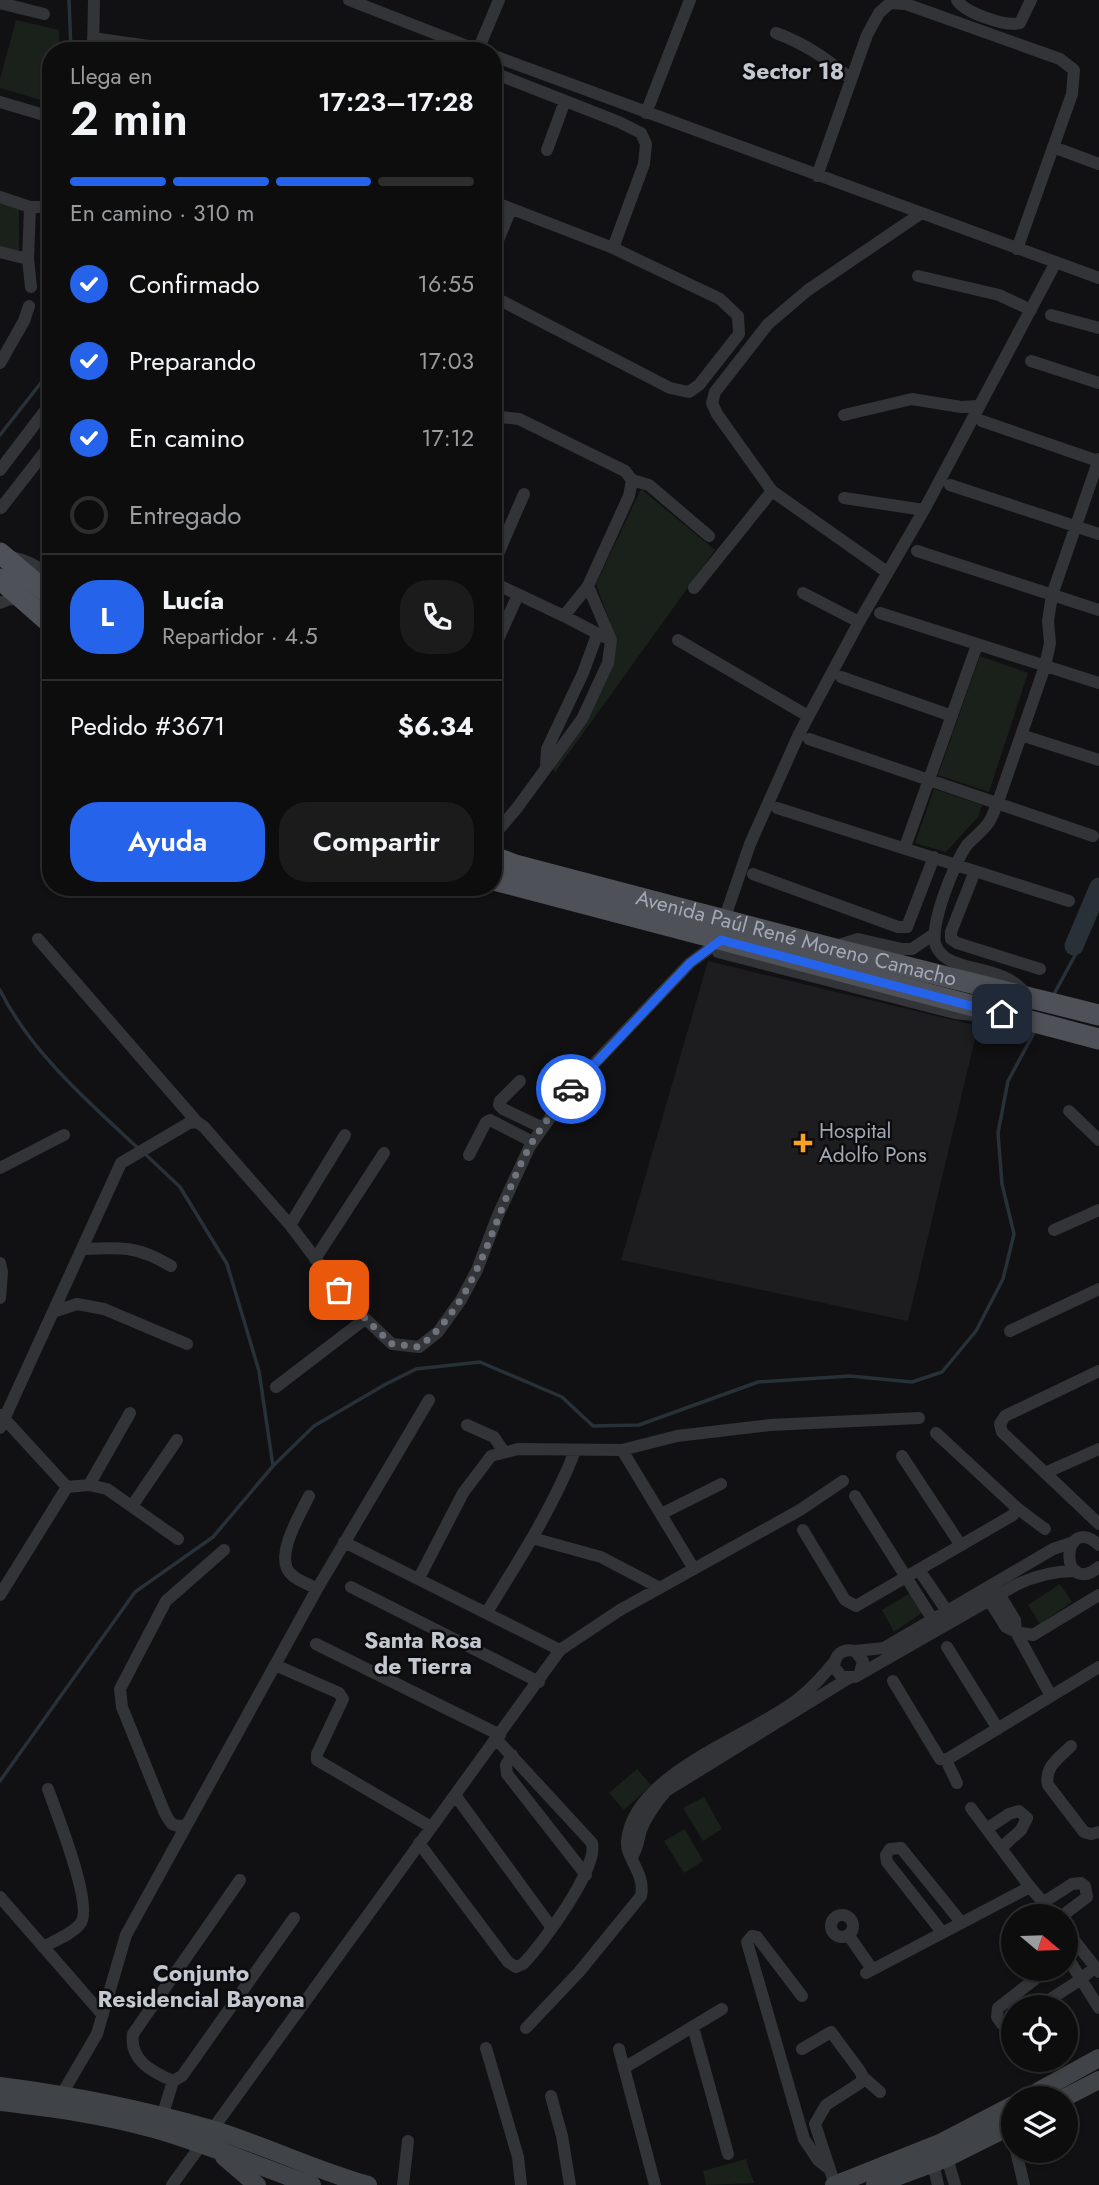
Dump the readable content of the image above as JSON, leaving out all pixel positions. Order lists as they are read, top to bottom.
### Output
{
  "streets": {
    "main road": ["Avenida Paúl René Moreno Camacho"]
  },
  "districts": ["Sector 18", "Santa Rosa de Tierra", "Conjunto Residencial Bayona"],
  "places": {
    "health": ["Hospital Adolfo Pons"]
  },
  "north": "right",
  "page": {
    "heading": ["2 min", "Llega en", "17:23–17:28"],
    "panel": [
      "Lucía",
      "Repartidor · 4.5",
      "Pedido #3671",
      "$6.34"
    ],
    "bar": "En camino · 310 m",
    "list": [
      ["Confirmado", "16:55"],
      ["Preparando", "17:03"],
      ["En camino", "17:12"],
      "Entregado"
    ],
    "round": "L",
    "buttons": ["Ayuda", "Compartir"]
  }
}
